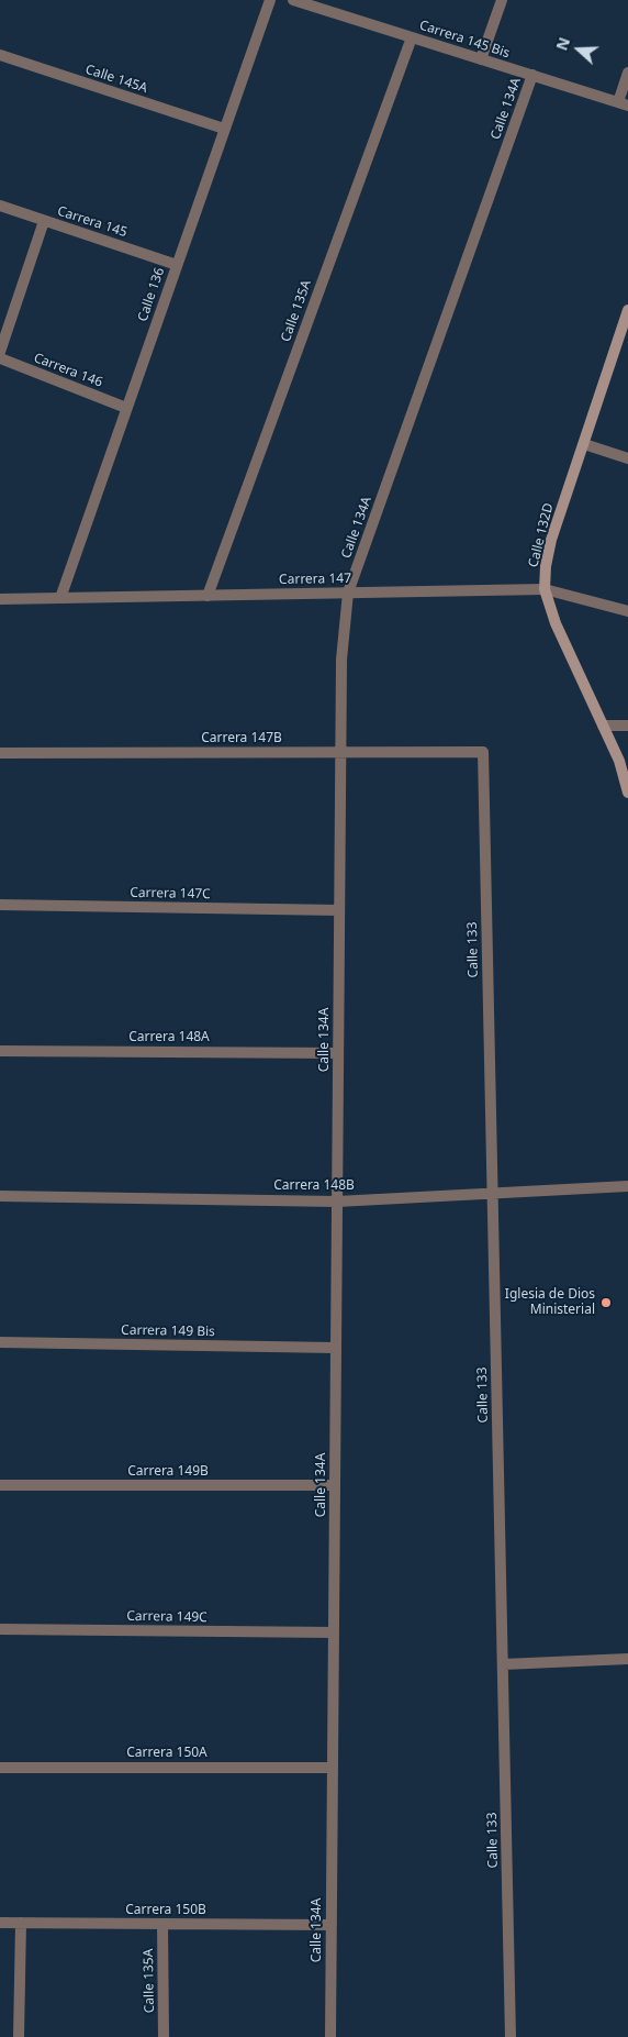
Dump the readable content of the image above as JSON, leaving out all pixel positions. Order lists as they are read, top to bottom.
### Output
{
  "streets": {
    "main road": ["Calle 132D"],
    "street": [
      "Carrera 145 Bis",
      "Calle 145A",
      "Calle 134A",
      "Carrera 145",
      "Calle 136",
      "Calle 135A",
      "Carrera 146",
      "Carrera 147",
      "Carrera 147B",
      "Carrera 147C",
      "Calle 133",
      "Carrera 148A",
      "Carrera 148B",
      "Carrera 149 Bis",
      "Carrera 149B",
      "Carrera 149C",
      "Carrera 150A",
      "Carrera 150B"
    ]
  },
  "crossings": [
    ["Carrera 145 Bis", "Calle 134A"],
    ["Carrera 145 Bis", "Calle 135A"],
    ["Calle 145A", "Calle 136"],
    ["Calle 134A", "Carrera 147"],
    ["Calle 134A", "Carrera 147B"],
    ["Calle 134A", "Carrera 147C"],
    ["Calle 134A", "Carrera 148A"],
    ["Calle 134A", "Carrera 148B"],
    ["Calle 134A", "Carrera 149 Bis"],
    ["Calle 134A", "Carrera 149B"],
    ["Calle 134A", "Carrera 149C"],
    ["Calle 134A", "Carrera 150A"],
    ["Calle 134A", "Carrera 150B"],
    ["Carrera 145", "Calle 136"],
    ["Calle 136", "Carrera 146"],
    ["Calle 136", "Carrera 147"],
    ["Calle 135A", "Carrera 147"],
    ["Calle 135A", "Carrera 150B"],
    ["Calle 132D", "Carrera 147"],
    ["Carrera 147B", "Calle 133"],
    ["Calle 133", "Carrera 148B"]
  ],
  "places": ["Iglesia de Dios Ministerial"],
  "north": "left"
}
